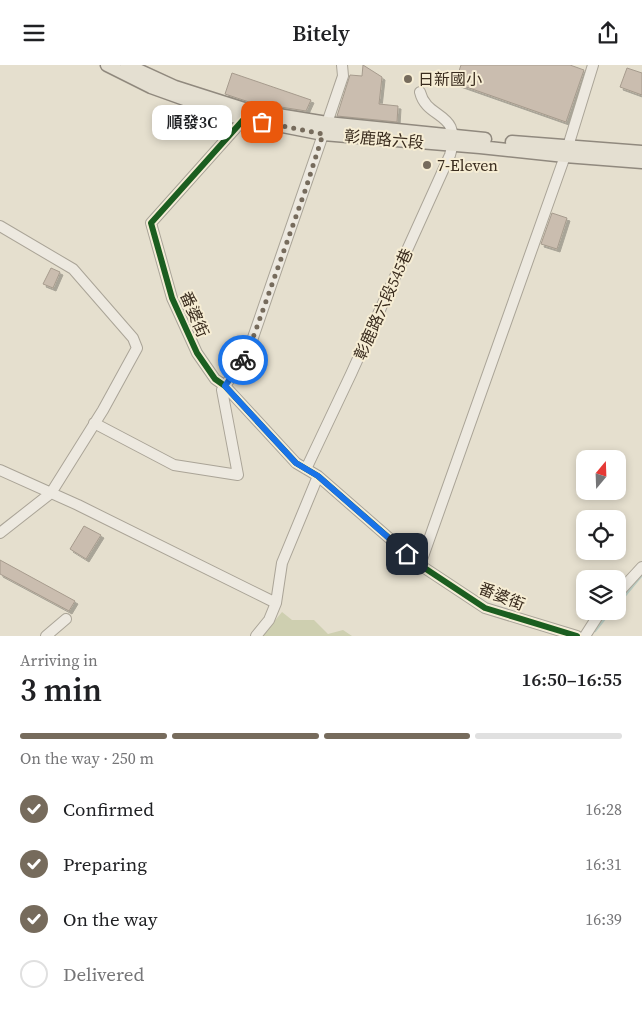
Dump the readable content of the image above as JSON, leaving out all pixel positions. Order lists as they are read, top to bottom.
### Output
{
  "streets": {
    "main road": ["彰鹿路六段"],
    "street": ["彰鹿路六段545巷", "番婆街"]
  },
  "crossings": [
    ["彰鹿路六段", "彰鹿路六段545巷"],
    ["彰鹿路六段", "番婆街"],
    ["彰鹿路六段545巷", "番婆街"]
  ],
  "places": ["日新國小", "順發3C", "7-Eleven"],
  "north": "top",
  "page": {
    "header": "Bitely",
    "bubble": "順發3C",
    "heading": ["3 min", "Arriving in", "16:50–16:55"],
    "bar": "On the way · 250 m",
    "list": [
      ["Confirmed", "16:28"],
      ["Preparing", "16:31"],
      ["On the way", "16:39"],
      "Delivered"
    ]
  }
}
